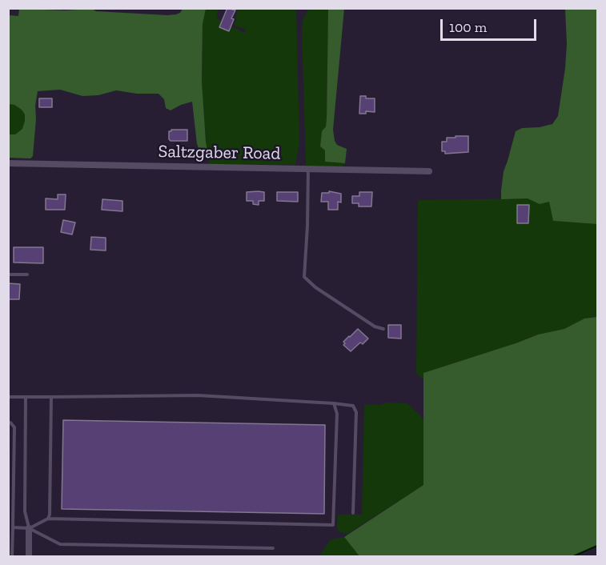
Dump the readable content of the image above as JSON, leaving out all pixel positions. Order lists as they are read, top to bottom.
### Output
{
  "streets": {
    "street": ["Saltzgaber Road"]
  },
  "scale_bar": "100 m"
}
